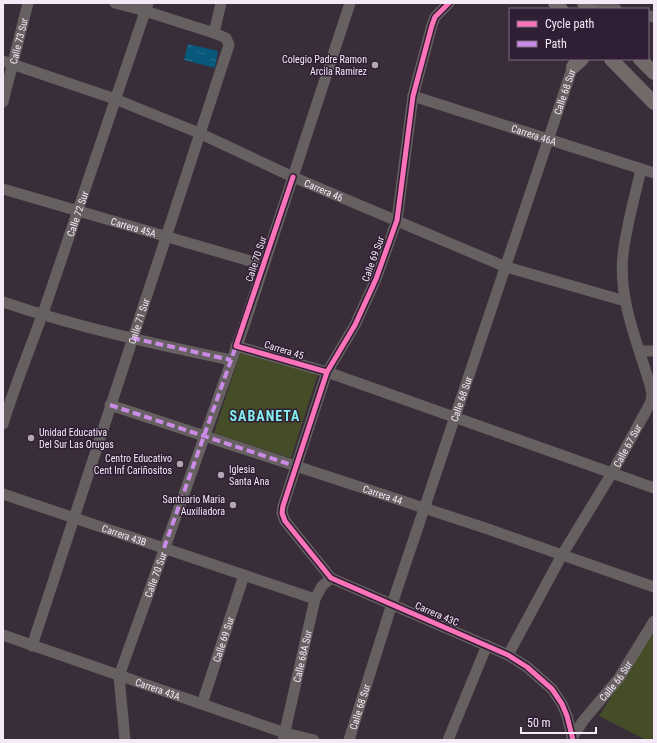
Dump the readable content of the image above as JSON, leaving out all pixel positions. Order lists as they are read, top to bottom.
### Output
{
  "streets": {
    "street": [
      "Calle 73 Sur",
      "Calle 68 Sur",
      "Carrera 46A",
      "Carrera 46",
      "Calle 72 Sur",
      "Carrera 45A",
      "Calle 70 Sur",
      "Calle 69 Sur",
      "Calle 71 Sur",
      "Carrera 45",
      "Calle 67 Sur",
      "Carrera 44",
      "Carrera 43B",
      "Carrera 43C",
      "Calle 68A Sur",
      "Calle 66 Sur",
      "Carrera 43A"
    ]
  },
  "crossings": [
    ["Calle 73 Sur", "Carrera 46"],
    ["Calle 68 Sur", "Carrera 46A"],
    ["Calle 68 Sur", "Carrera 46"],
    ["Calle 68 Sur", "Carrera 45"],
    ["Calle 68 Sur", "Carrera 44"],
    ["Calle 68 Sur", "Carrera 43C"],
    ["Carrera 46A", "Calle 69 Sur"],
    ["Carrera 46A", "Calle 67 Sur"],
    ["Carrera 46", "Calle 72 Sur"],
    ["Carrera 46", "Calle 70 Sur"],
    ["Carrera 46", "Calle 69 Sur"],
    ["Carrera 46", "Calle 71 Sur"],
    ["Carrera 46", "Calle 67 Sur"],
    ["Calle 72 Sur", "Carrera 45A"],
    ["Carrera 45A", "Calle 70 Sur"],
    ["Carrera 45A", "Calle 71 Sur"],
    ["Calle 70 Sur", "Carrera 45"],
    ["Calle 70 Sur", "Carrera 44"],
    ["Calle 70 Sur", "Carrera 43B"],
    ["Calle 70 Sur", "Carrera 43A"],
    ["Calle 69 Sur", "Carrera 45"],
    ["Calle 69 Sur", "Carrera 44"],
    ["Calle 69 Sur", "Carrera 43B"],
    ["Calle 69 Sur", "Carrera 43C"],
    ["Calle 69 Sur", "Carrera 43A"],
    ["Calle 71 Sur", "Carrera 44"],
    ["Calle 71 Sur", "Carrera 43B"],
    ["Calle 71 Sur", "Carrera 43A"],
    ["Carrera 45", "Calle 67 Sur"],
    ["Calle 67 Sur", "Carrera 44"],
    ["Calle 67 Sur", "Carrera 43C"],
    ["Carrera 43B", "Calle 68A Sur"],
    ["Carrera 43C", "Calle 68A Sur"],
    ["Carrera 43C", "Calle 66 Sur"],
    ["Calle 68A Sur", "Carrera 43A"]
  ],
  "districts": ["SABANETA"],
  "places": [
    "Colegio Padre Ramon Arcila Ramirez",
    "Unidad Educativa Del Sur Las Orugas",
    "Centro Educativo Cent Inf Cariñositos",
    "Iglesia Santa Ana",
    "Santuario Maria Auxiliadora"
  ],
  "legend": ["Cycle path", "Path"],
  "scale_bar": "50 m"
}
